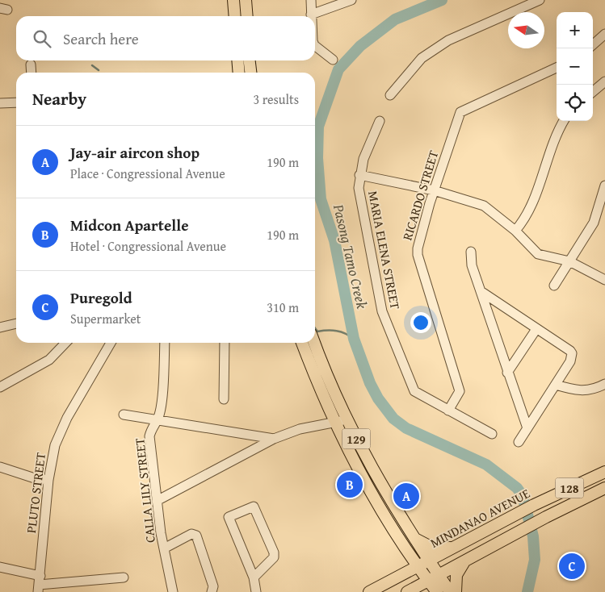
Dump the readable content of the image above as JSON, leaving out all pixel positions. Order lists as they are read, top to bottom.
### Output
{
  "streets": {
    "main road": ["129", "128", "MINDANAO AVENUE"],
    "street": [
      "RICARDO STREET",
      "MARIA ELENA STREET",
      "CALLA LILY STREET",
      "PLUTO STREET"
    ]
  },
  "crossings": [
    ["RICARDO STREET", "MARIA ELENA STREET"],
    ["129", "128"],
    ["129", "MINDANAO AVENUE"]
  ],
  "water": ["Pasong Tamo Creek"],
  "north": "left",
  "page": {
    "map_buttons": ["+", "−"],
    "search": "Search here",
    "heading": ["Nearby", "3 results"],
    "list": [
      {
        "mark": "A",
        "name": "Jay-air aircon shop",
        "note": "Place · Congressional Avenue",
        "value": "190 m"
      },
      {
        "mark": "B",
        "name": "Midcon Apartelle",
        "note": "Hotel · Congressional Avenue",
        "value": "190 m"
      },
      {
        "mark": "C",
        "name": "Puregold",
        "note": "Supermarket",
        "value": "310 m"
      }
    ],
    "pins": ["B", "A", "C"]
  }
}
